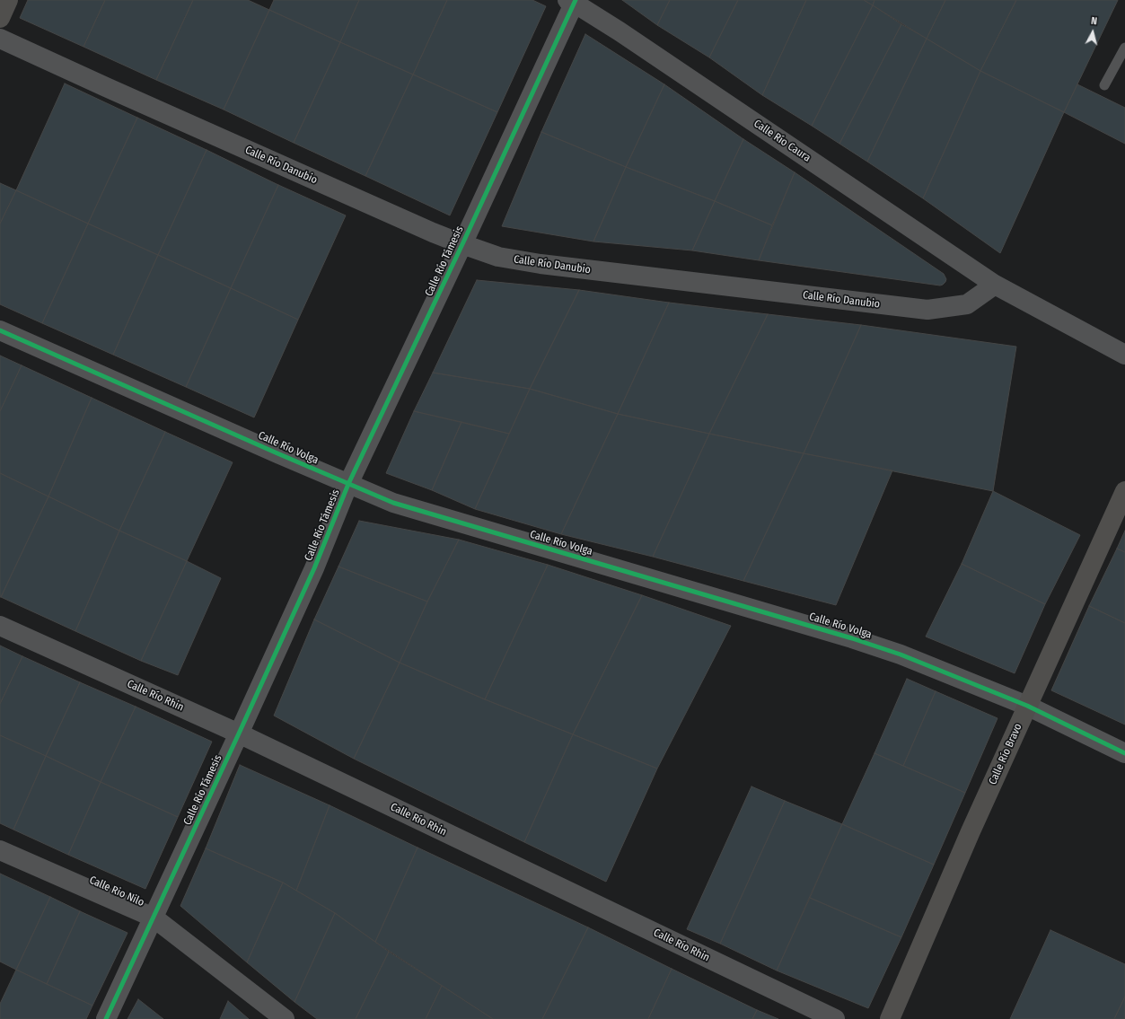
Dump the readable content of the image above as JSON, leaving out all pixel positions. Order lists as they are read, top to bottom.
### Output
{
  "streets": {
    "street": [
      "Calle Río Caura",
      "Calle Río Danubio",
      "Calle Río Támesis",
      "Calle Río Volga",
      "Calle Río Rhin",
      "Calle Río Bravo",
      "Calle Rio Nilo"
    ]
  },
  "crossings": [
    ["Calle Río Caura", "Calle Río Danubio"],
    ["Calle Río Caura", "Calle Río Támesis"],
    ["Calle Río Danubio", "Calle Río Támesis"],
    ["Calle Río Támesis", "Calle Río Volga"],
    ["Calle Río Támesis", "Calle Río Rhin"],
    ["Calle Río Támesis", "Calle Rio Nilo"],
    ["Calle Río Volga", "Calle Río Bravo"]
  ],
  "north": "top"
}
